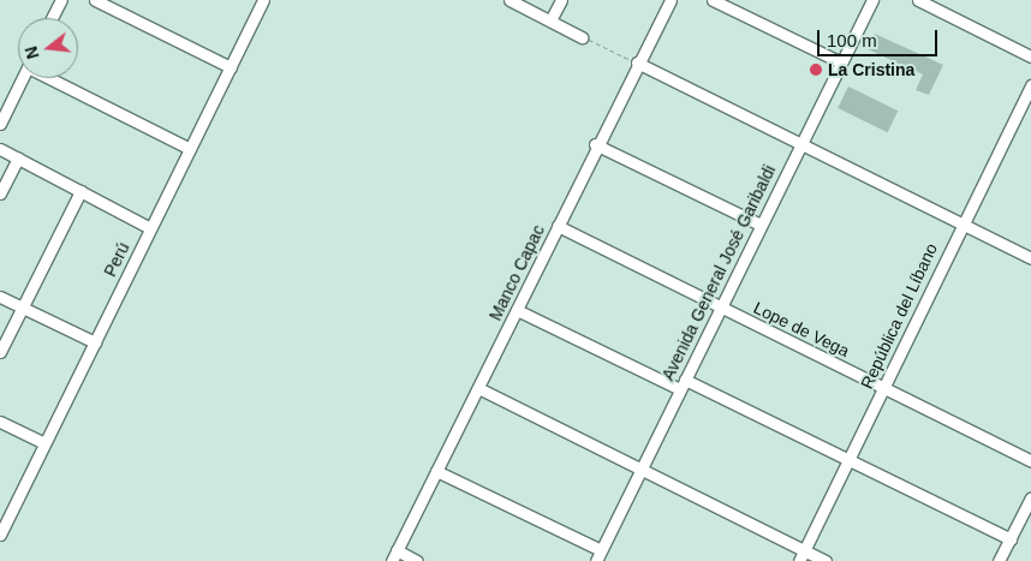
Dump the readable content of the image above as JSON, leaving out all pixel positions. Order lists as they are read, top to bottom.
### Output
{
  "streets": {
    "street": [
      "Perú",
      "Manco Capac",
      "Avenida General José Garibaldi",
      "República del Líbano",
      "Lope de Vega"
    ]
  },
  "crossings": [
    ["Manco Capac", "Lope de Vega"],
    ["Avenida General José Garibaldi", "Lope de Vega"],
    ["República del Líbano", "Lope de Vega"]
  ],
  "places": ["La Cristina"],
  "scale_bar": "100 m",
  "north": "left"
}
